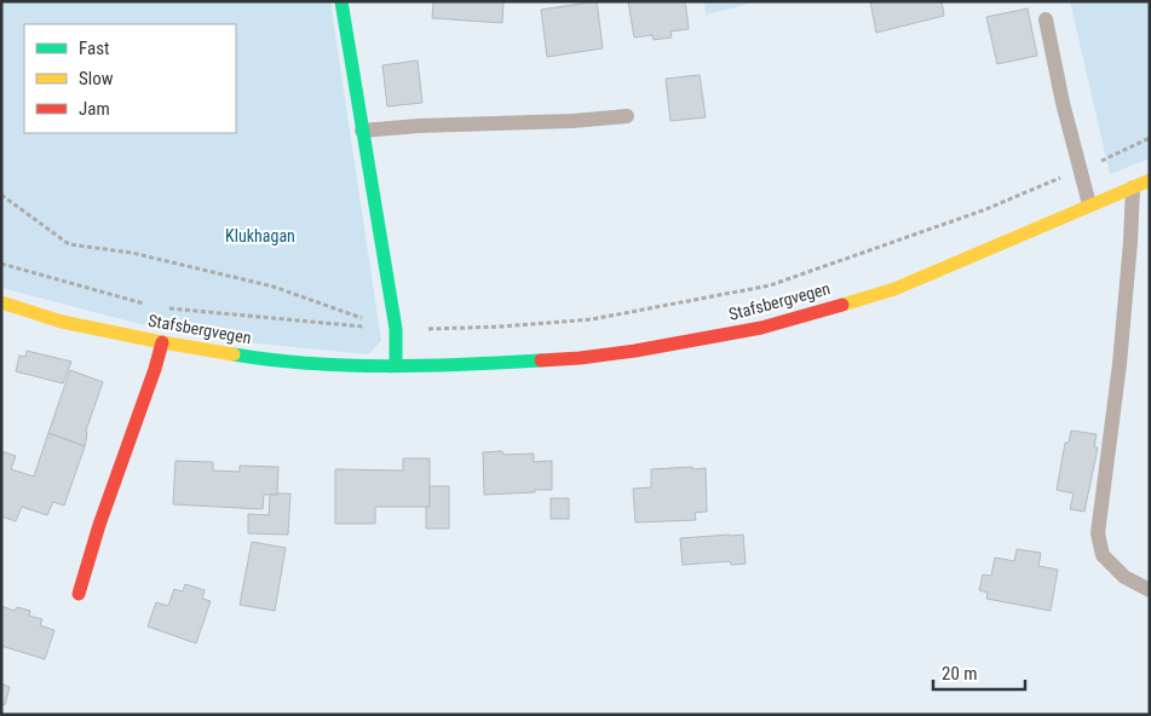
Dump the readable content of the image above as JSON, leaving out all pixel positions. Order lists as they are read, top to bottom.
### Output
{
  "streets": {
    "main road": ["Stafsbergvegen"]
  },
  "parks": ["Klukhagan"],
  "legend": ["Fast", "Slow", "Jam"],
  "scale_bar": "20 m"
}
